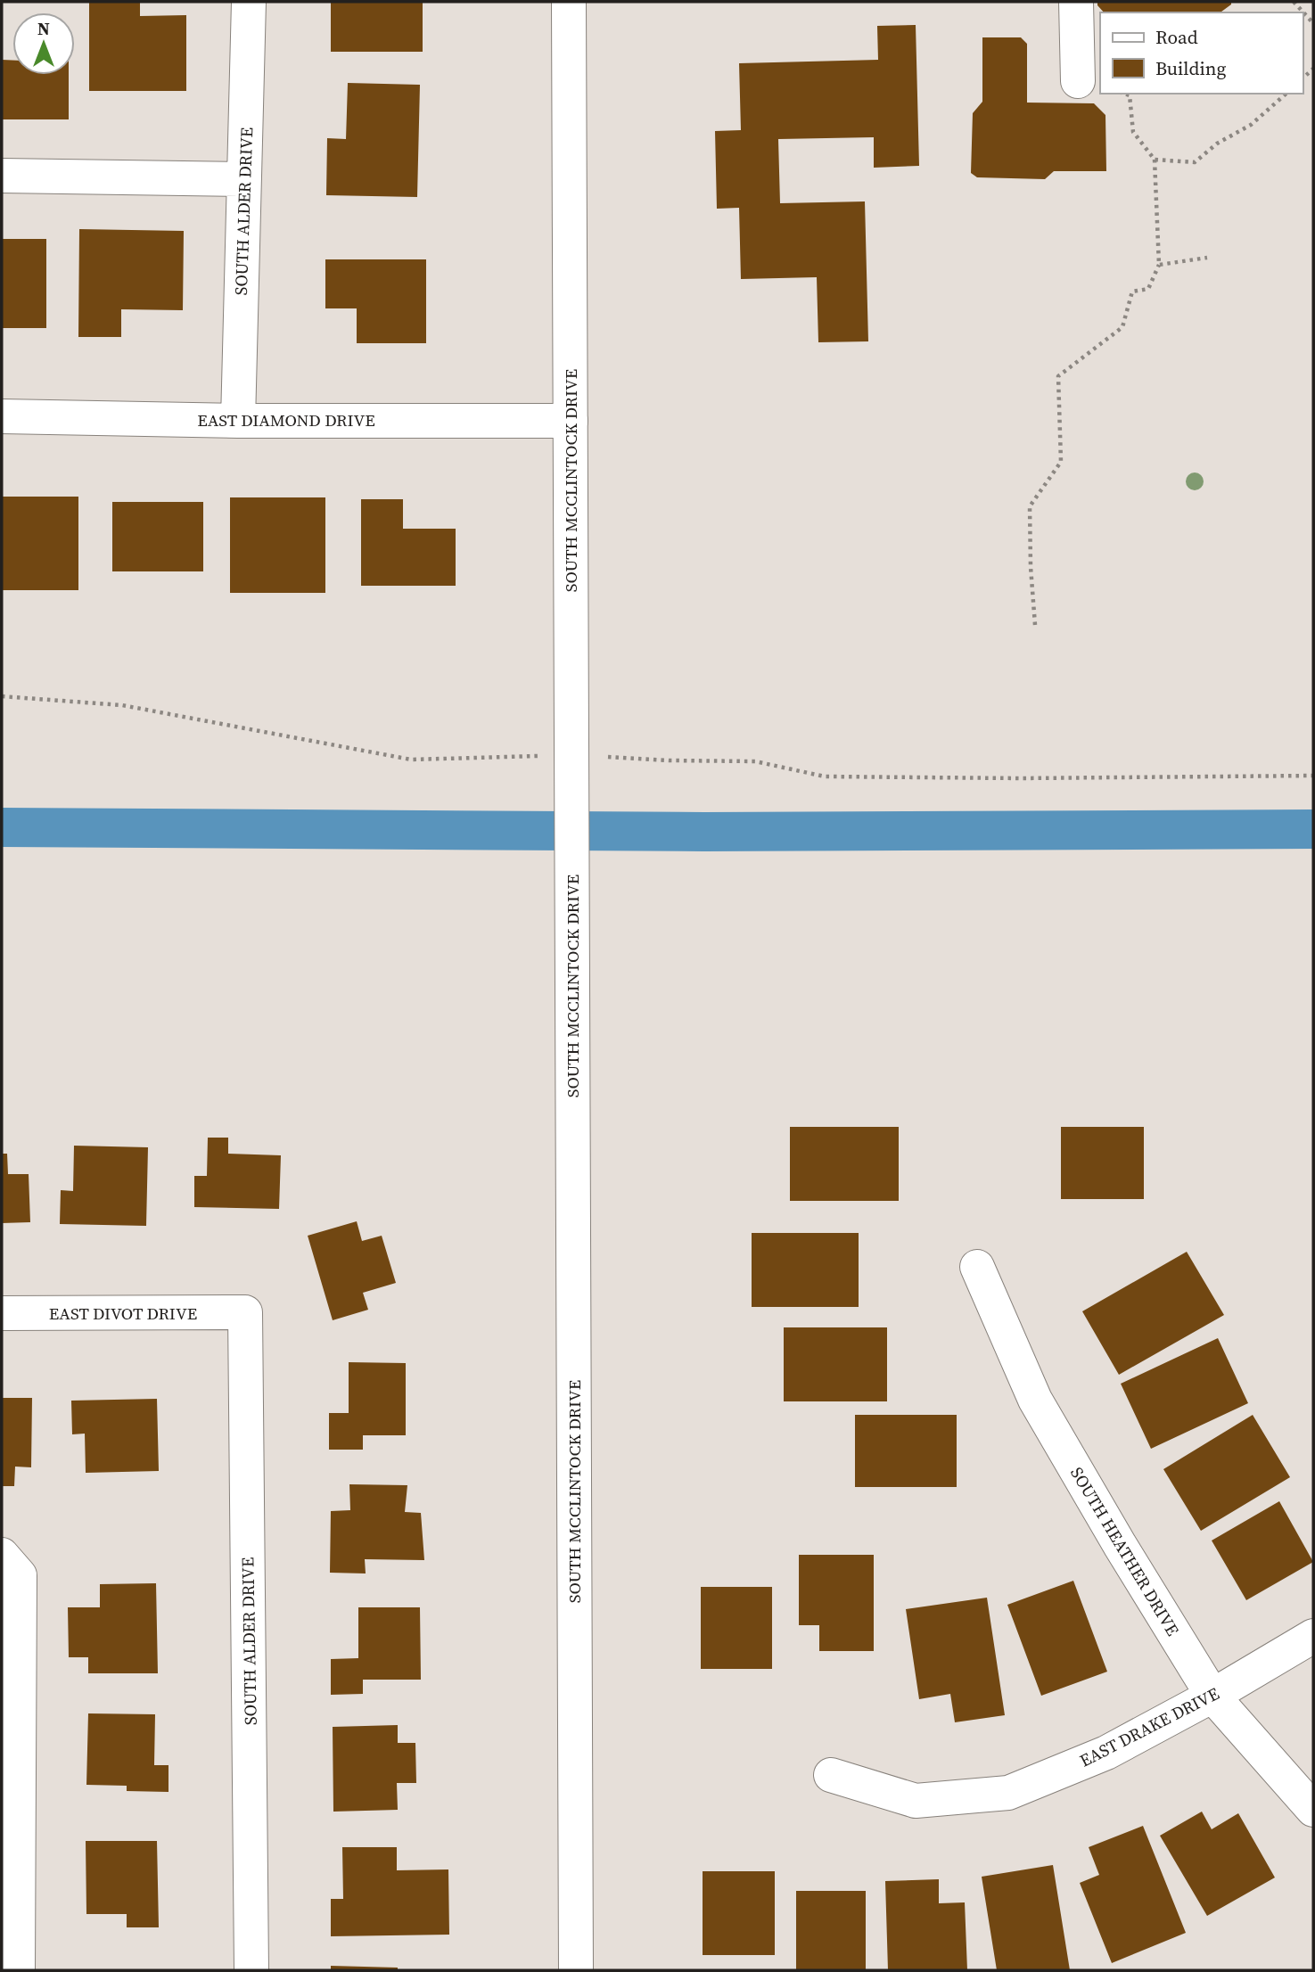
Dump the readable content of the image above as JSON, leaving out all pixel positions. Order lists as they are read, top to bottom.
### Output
{
  "streets": {
    "street": [
      "SOUTH ALDER DRIVE",
      "EAST DIAMOND DRIVE",
      "SOUTH MCCLINTOCK DRIVE",
      "EAST DIVOT DRIVE",
      "SOUTH HEATHER DRIVE",
      "EAST DRAKE DRIVE"
    ]
  },
  "crossings": [
    ["SOUTH ALDER DRIVE", "EAST DIAMOND DRIVE"],
    ["SOUTH ALDER DRIVE", "EAST DIVOT DRIVE"],
    ["EAST DIAMOND DRIVE", "SOUTH MCCLINTOCK DRIVE"],
    ["SOUTH HEATHER DRIVE", "EAST DRAKE DRIVE"]
  ],
  "legend": ["Road", "Building"],
  "north": "top"
}
